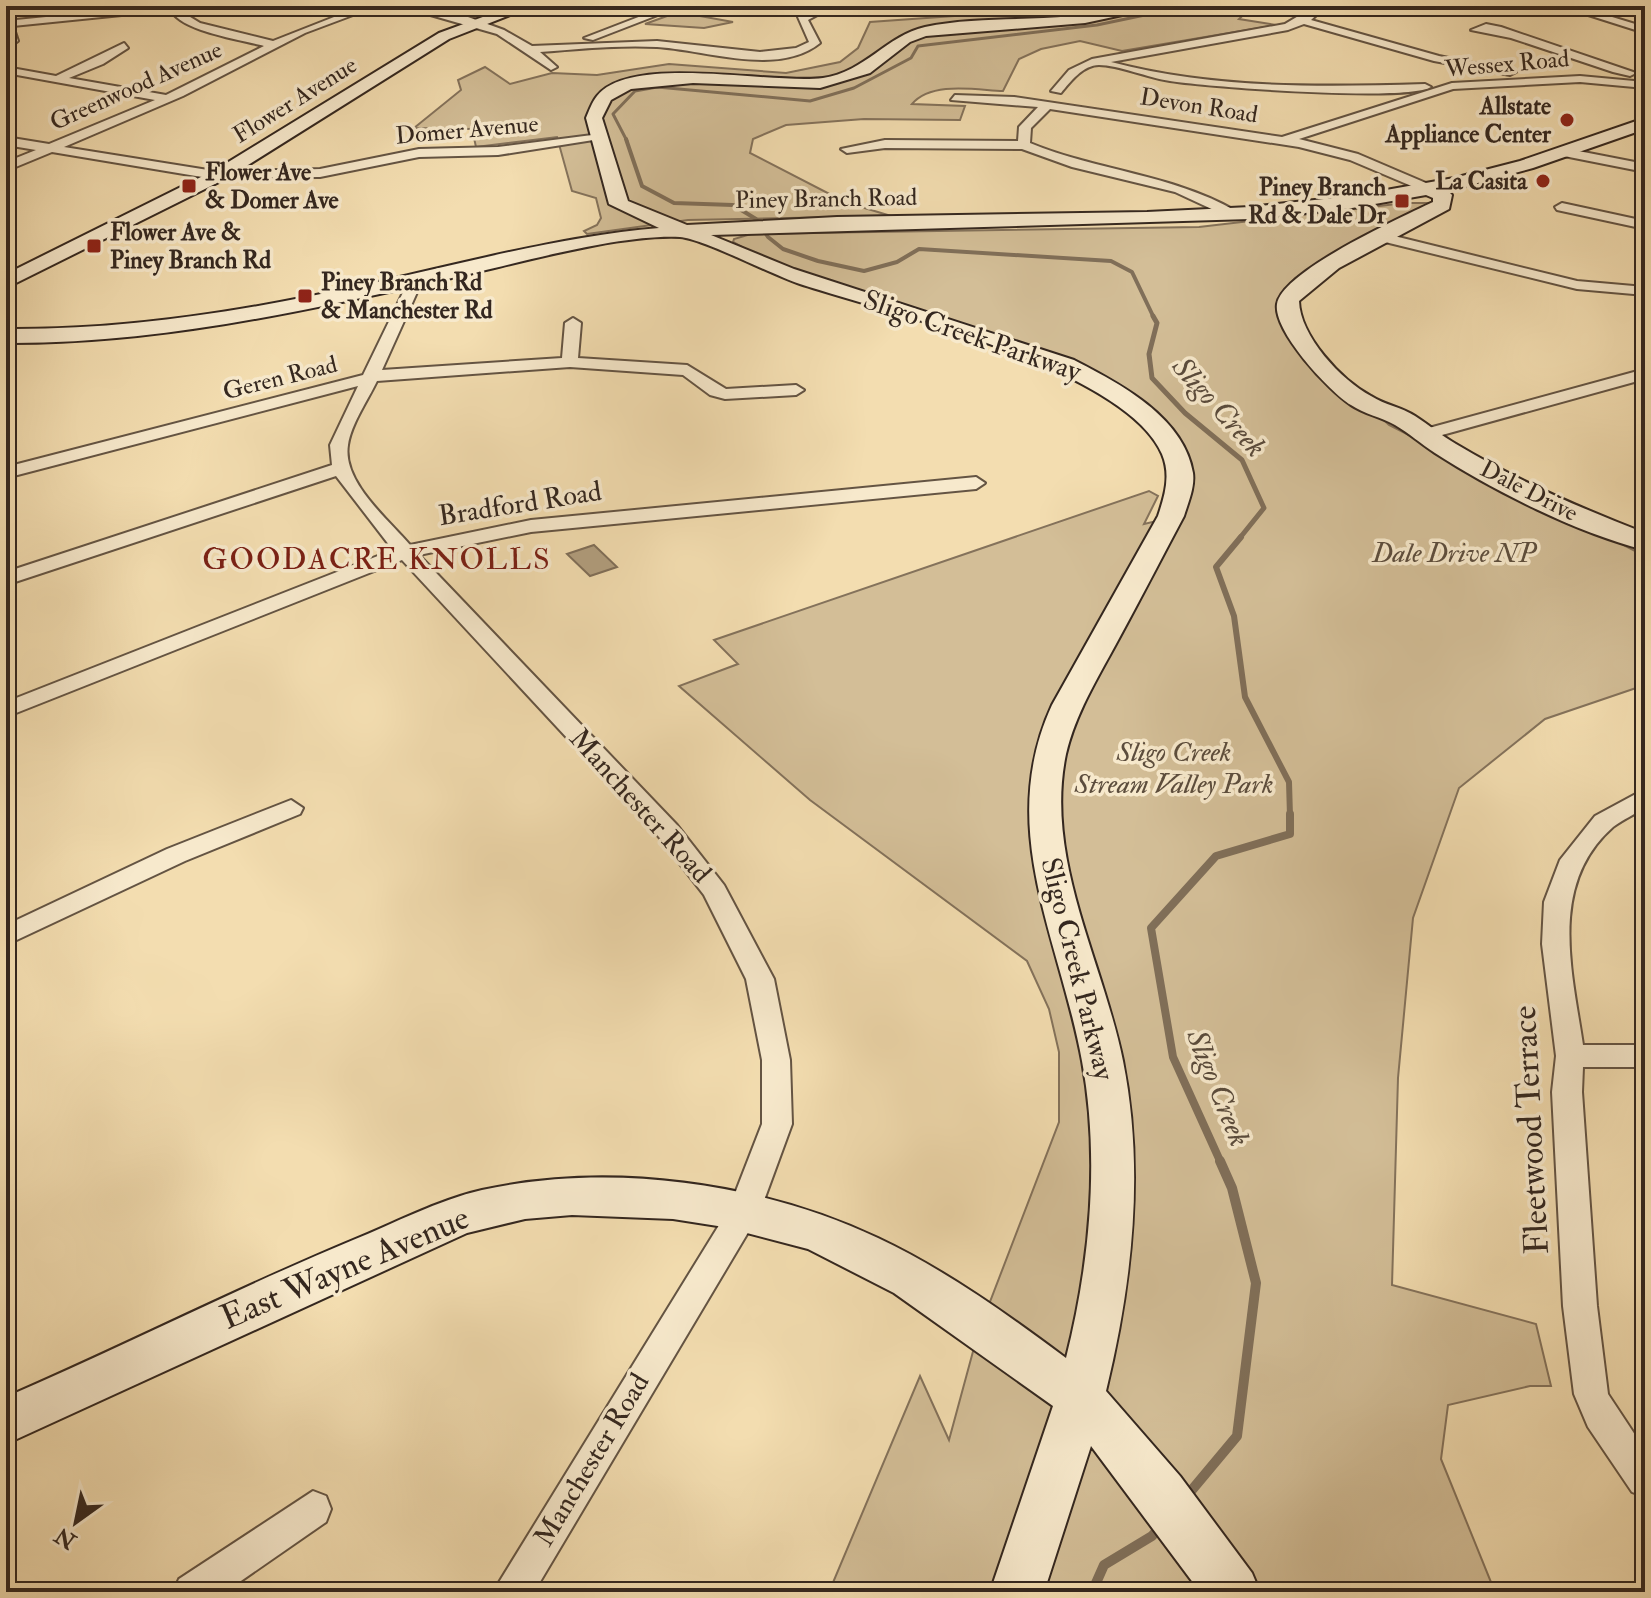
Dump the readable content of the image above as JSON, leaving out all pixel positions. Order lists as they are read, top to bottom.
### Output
{
  "streets": {
    "street": [
      "Wessex Road",
      "Greenwood Avenue",
      "Flower Avenue",
      "Devon Road",
      "Domer Avenue",
      "Piney Branch Road",
      "Sligo Creek Parkway",
      "Geren Road",
      "Dale Drive",
      "Bradford Road",
      "Manchester Road",
      "Fleetwood Terrace",
      "East Wayne Avenue"
    ]
  },
  "crossings": [
    ["Wessex Road", "Devon Road"],
    ["Greenwood Avenue", "Domer Avenue"],
    ["Flower Avenue", "Domer Avenue"],
    ["Devon Road", "Piney Branch Road"],
    ["Devon Road", "Dale Drive"],
    ["Piney Branch Road", "Sligo Creek Parkway"],
    ["Piney Branch Road", "Dale Drive"],
    ["Sligo Creek Parkway", "East Wayne Avenue"],
    ["Bradford Road", "Manchester Road"],
    ["Manchester Road", "East Wayne Avenue"]
  ],
  "districts": ["GOODACRE KNOLLS"],
  "water": ["Sligo Creek"],
  "parks": ["Dale Drive NP", "Sligo Creek Stream Valley Park"],
  "places": {
    "other": ["Allstate Appliance Center", "La Casita"],
    "transit": [
      "Flower Ave & Domer Ave",
      "Piney Branch Rd & Dale Dr",
      "Flower Ave & Piney Branch Rd",
      "Piney Branch Rd & Manchester Rd"
    ]
  },
  "north": "bottom left"
}
